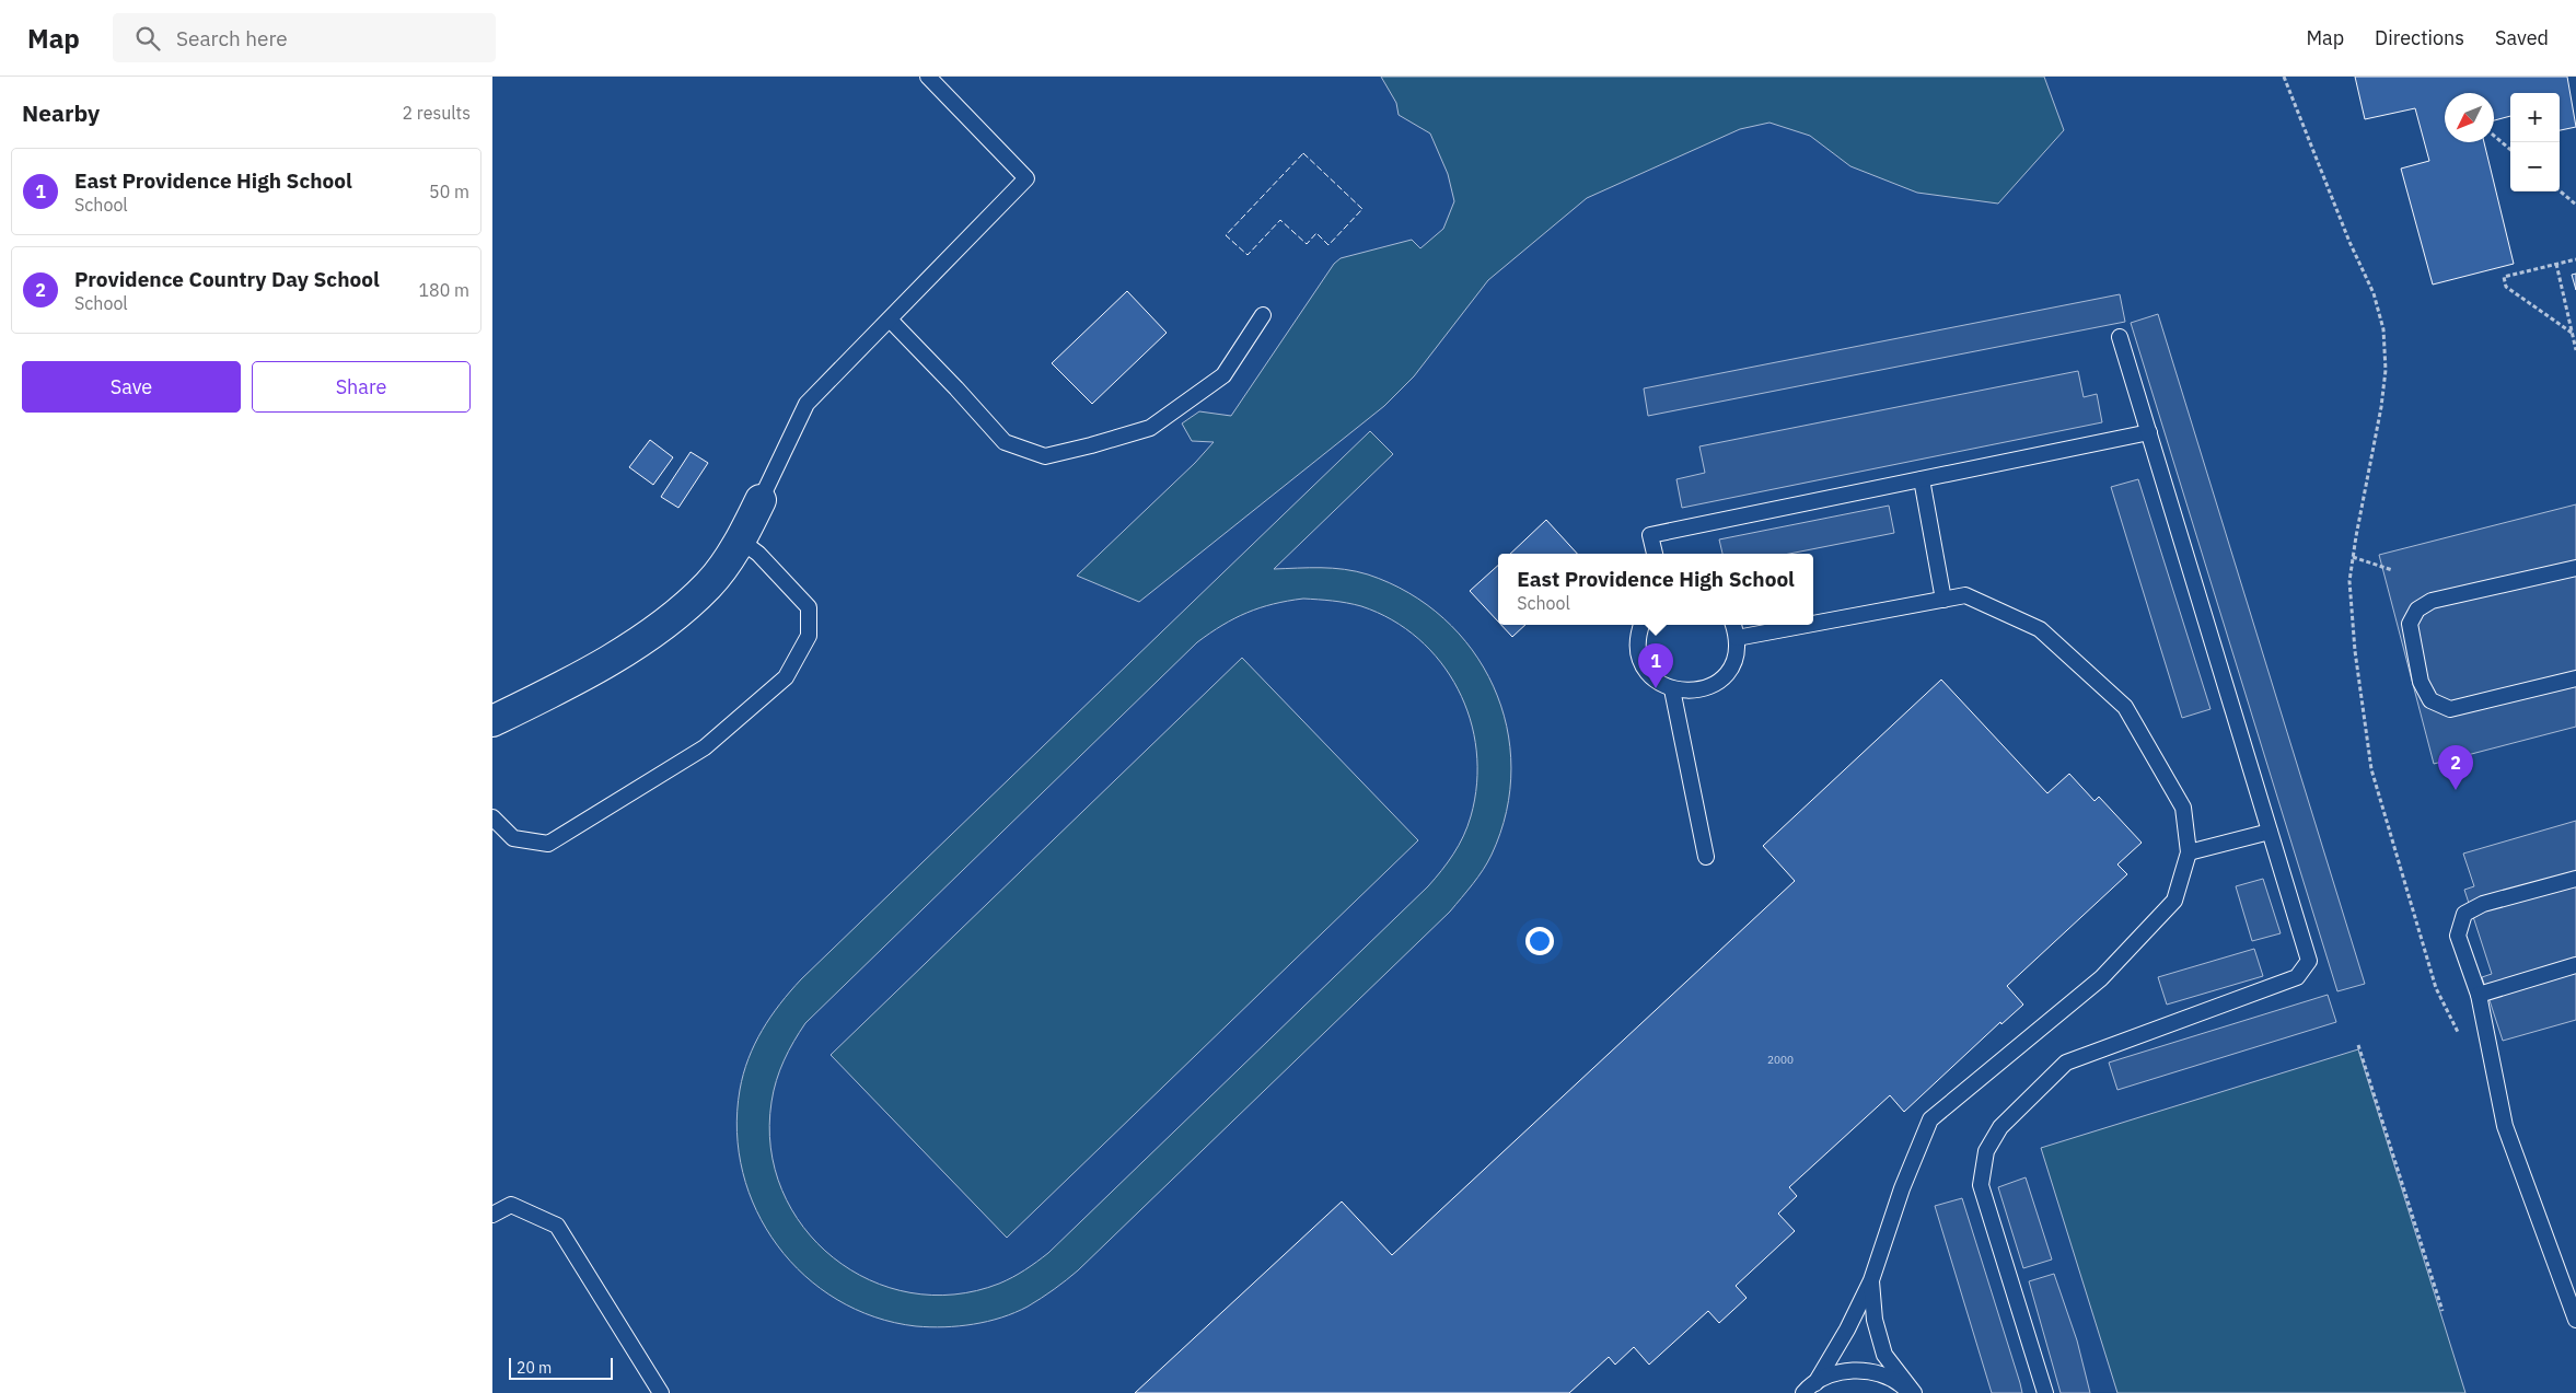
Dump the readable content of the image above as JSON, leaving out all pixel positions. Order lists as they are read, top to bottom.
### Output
{
  "house_numbers": ["2000"],
  "scale_bar": "20 m",
  "north": "bottom left",
  "page": {
    "header": "Map",
    "search": "Search here",
    "nav": ["Map", "Directions", "Saved"],
    "heading": ["Nearby", "2 results"],
    "map_buttons": ["+", "−"],
    "list": [
      {
        "mark": "1",
        "name": "East Providence High School",
        "note": "School",
        "value": "50 m"
      },
      {
        "mark": "2",
        "name": "Providence Country Day School",
        "note": "School",
        "value": "180 m"
      }
    ],
    "buttons": ["Save", "Share"],
    "popup": ["East Providence High School", "School"],
    "pins": ["1", "2"],
    "scale": "20 m"
  }
}
